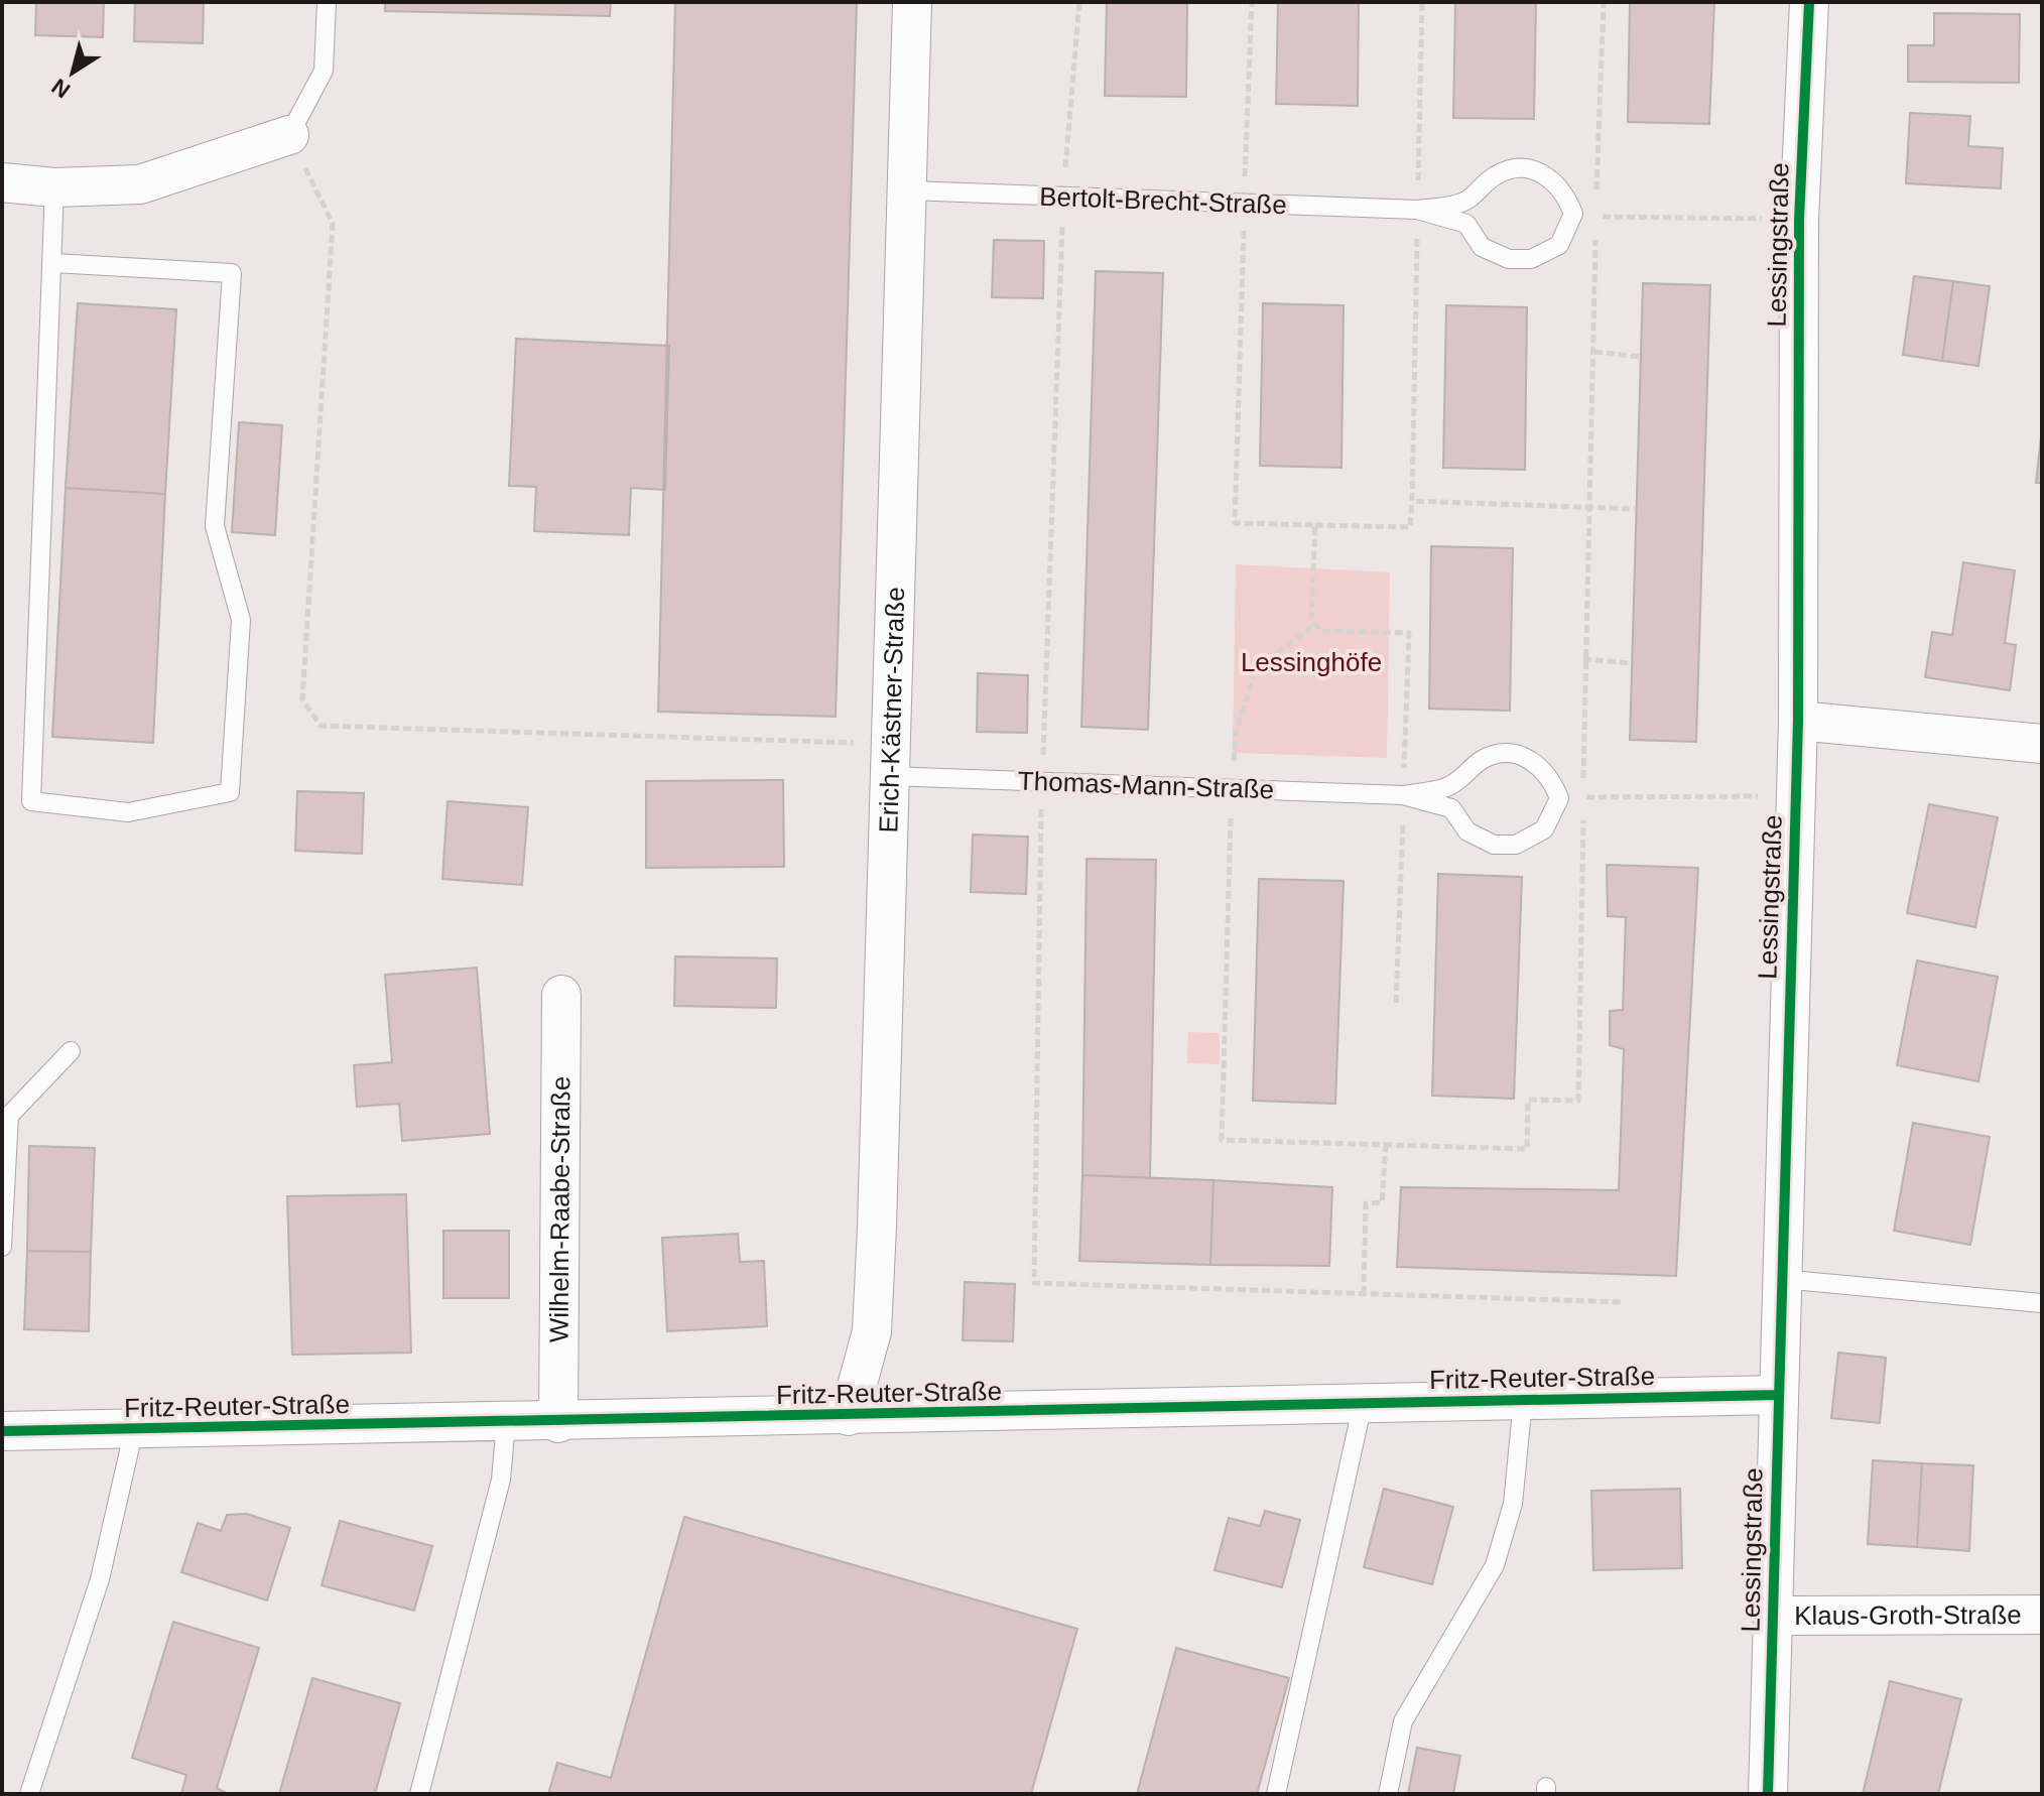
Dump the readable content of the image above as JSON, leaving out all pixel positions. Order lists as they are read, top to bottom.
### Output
{
  "streets": {
    "street": [
      "Lessingstraße",
      "Erich-Kästner-Straße",
      "Wilhelm-Raabe-Straße",
      "Fritz-Reuter-Straße",
      "Klaus-Groth-Straße"
    ],
    "lane": ["Bertolt-Brecht-Straße", "Thomas-Mann-Straße"]
  },
  "crossings": [
    ["Bertolt-Brecht-Straße", "Erich-Kästner-Straße"],
    ["Lessingstraße", "Fritz-Reuter-Straße"],
    ["Lessingstraße", "Klaus-Groth-Straße"],
    ["Erich-Kästner-Straße", "Thomas-Mann-Straße"],
    ["Erich-Kästner-Straße", "Fritz-Reuter-Straße"],
    ["Wilhelm-Raabe-Straße", "Fritz-Reuter-Straße"]
  ],
  "parks": ["Lessinghöfe"],
  "north": "bottom left"
}
